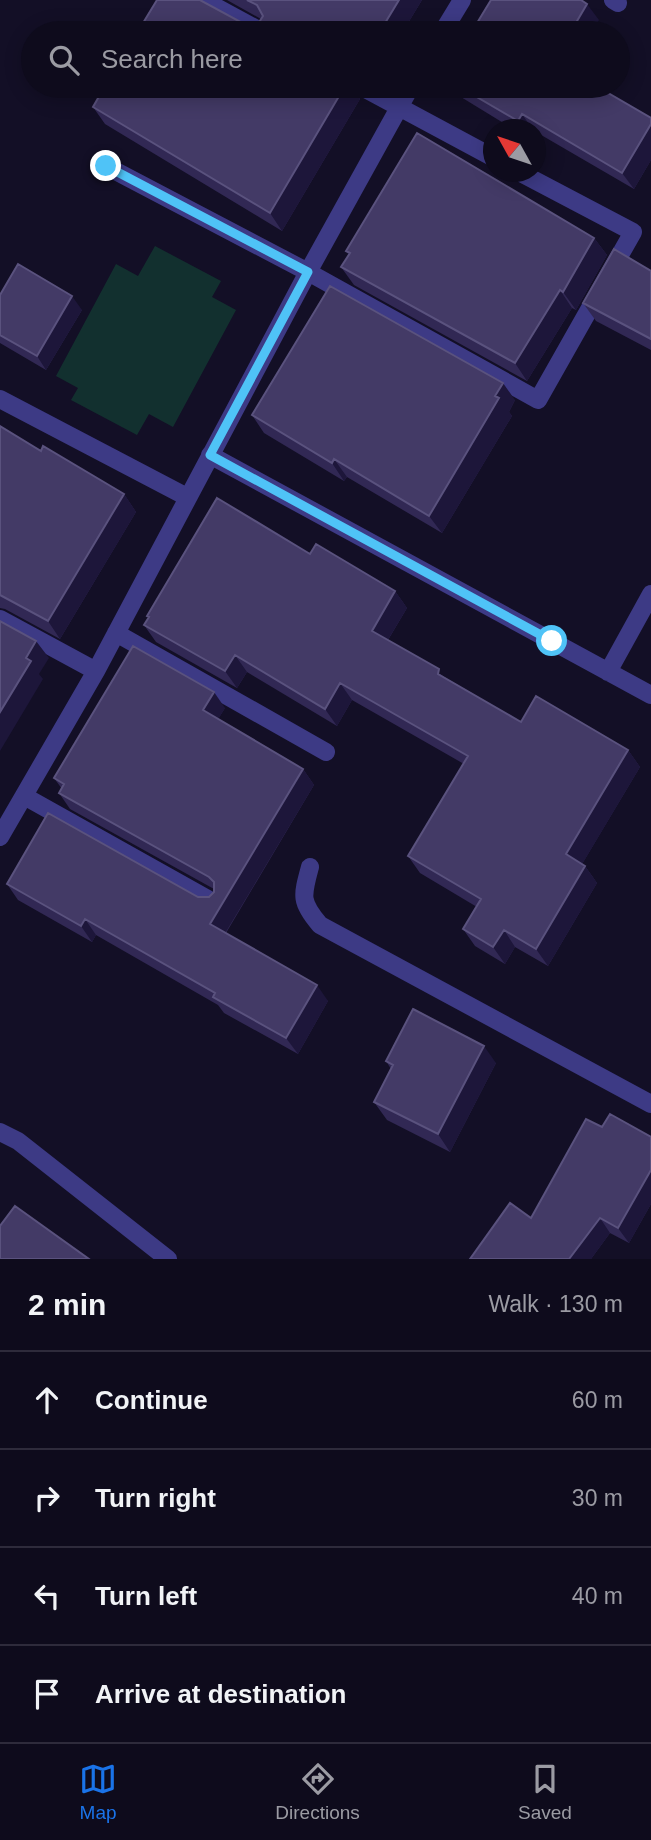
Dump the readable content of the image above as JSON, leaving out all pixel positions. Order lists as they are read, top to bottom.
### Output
{
  "north": "top left",
  "page": {
    "search": "Search here",
    "heading": ["2 min", "Walk · 130 m"],
    "list": [
      ["Continue", "60 m"],
      ["Turn right", "30 m"],
      ["Turn left", "40 m"],
      "Arrive at destination"
    ],
    "nav": ["Map", "Directions", "Saved"]
  }
}
